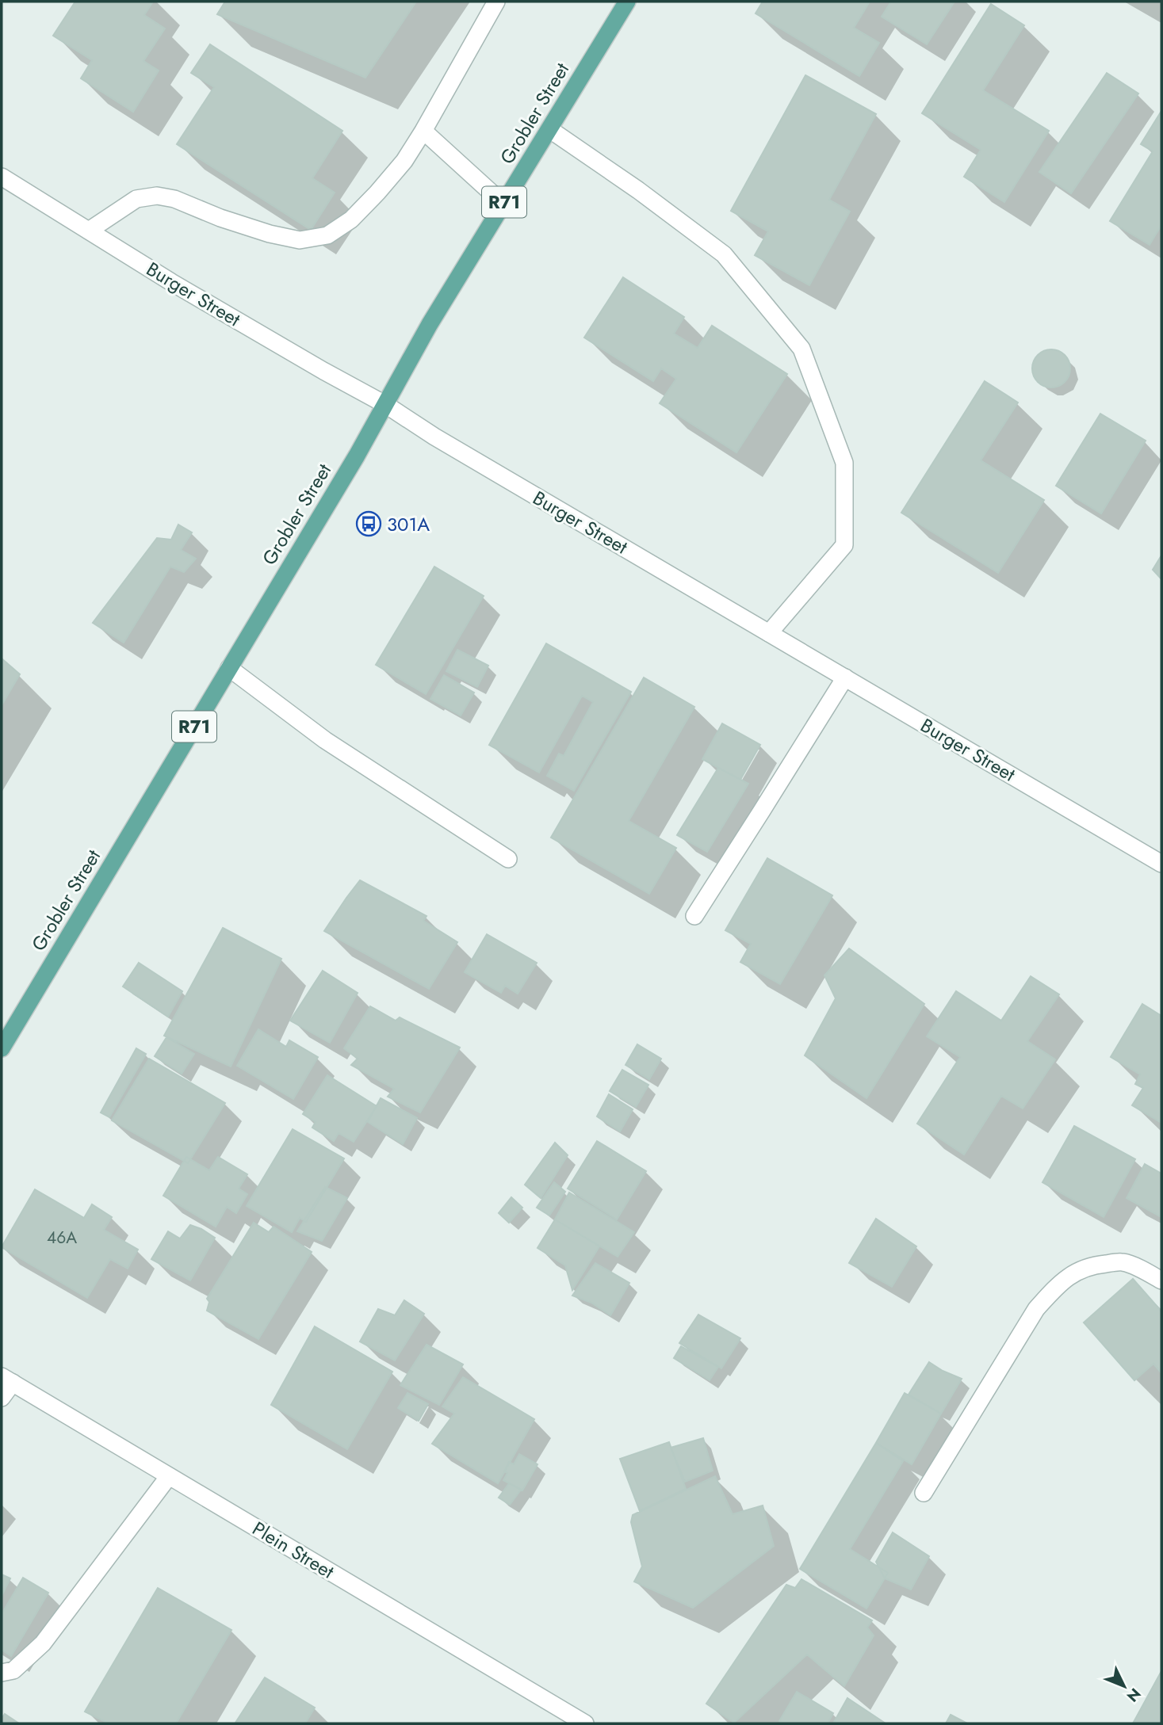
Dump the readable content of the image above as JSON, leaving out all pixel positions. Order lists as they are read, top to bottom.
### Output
{
  "streets": {
    "main road": ["Grobler Street", "R71"],
    "street": ["Burger Street", "Plein Street"]
  },
  "crossings": [
    ["Grobler Street", "Burger Street"]
  ],
  "places": {
    "bus stop": ["301A"]
  },
  "house_numbers": ["46A"],
  "north": "bottom right"
}
